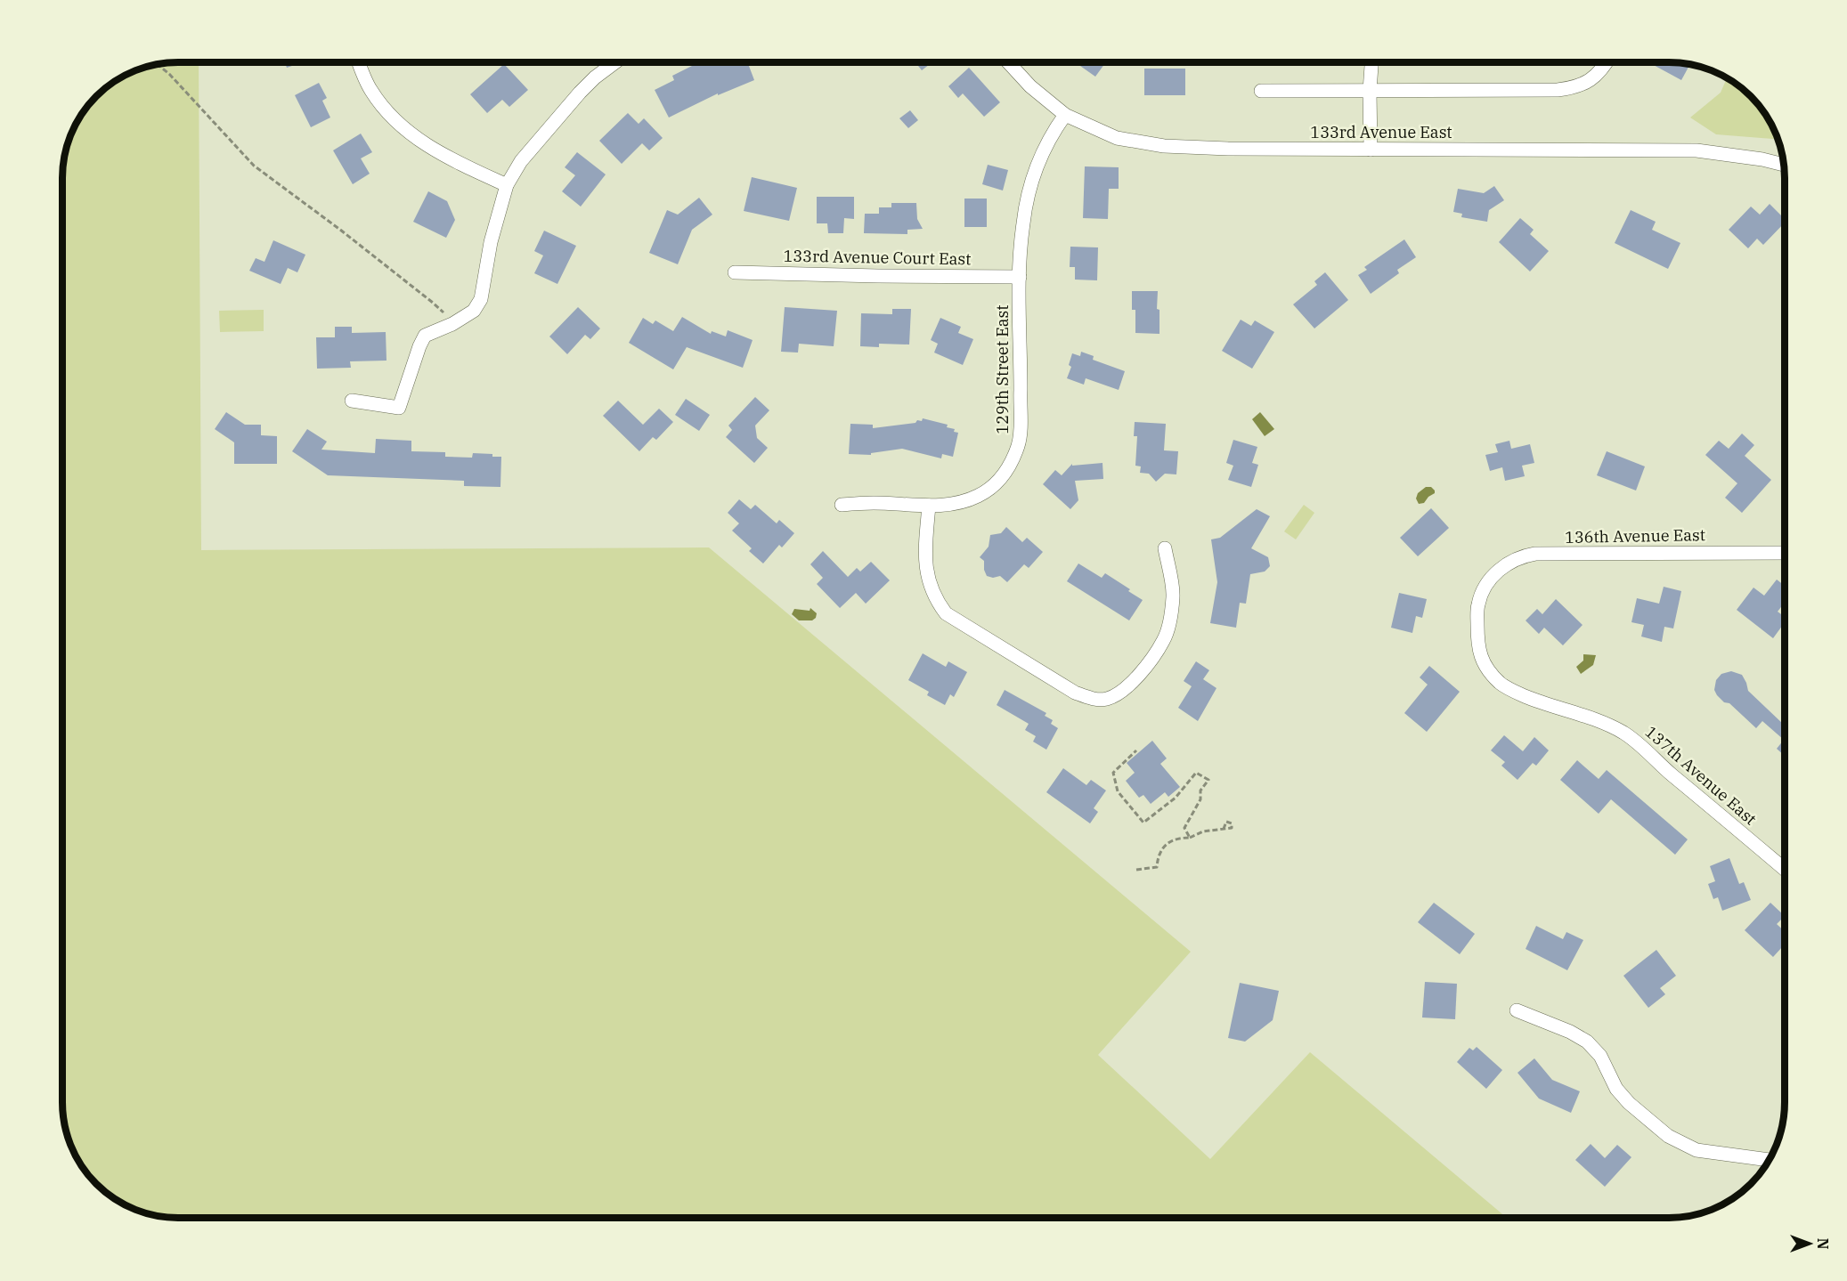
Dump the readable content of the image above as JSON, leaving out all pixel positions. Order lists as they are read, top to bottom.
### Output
{
  "streets": {
    "street": [
      "133rd Avenue East",
      "133rd Avenue Court East",
      "129th Street East",
      "136th Avenue East",
      "137th Avenue East"
    ]
  },
  "crossings": [
    ["133rd Avenue East", "129th Street East"],
    ["133rd Avenue Court East", "129th Street East"],
    ["136th Avenue East", "137th Avenue East"]
  ],
  "north": "right"
}
